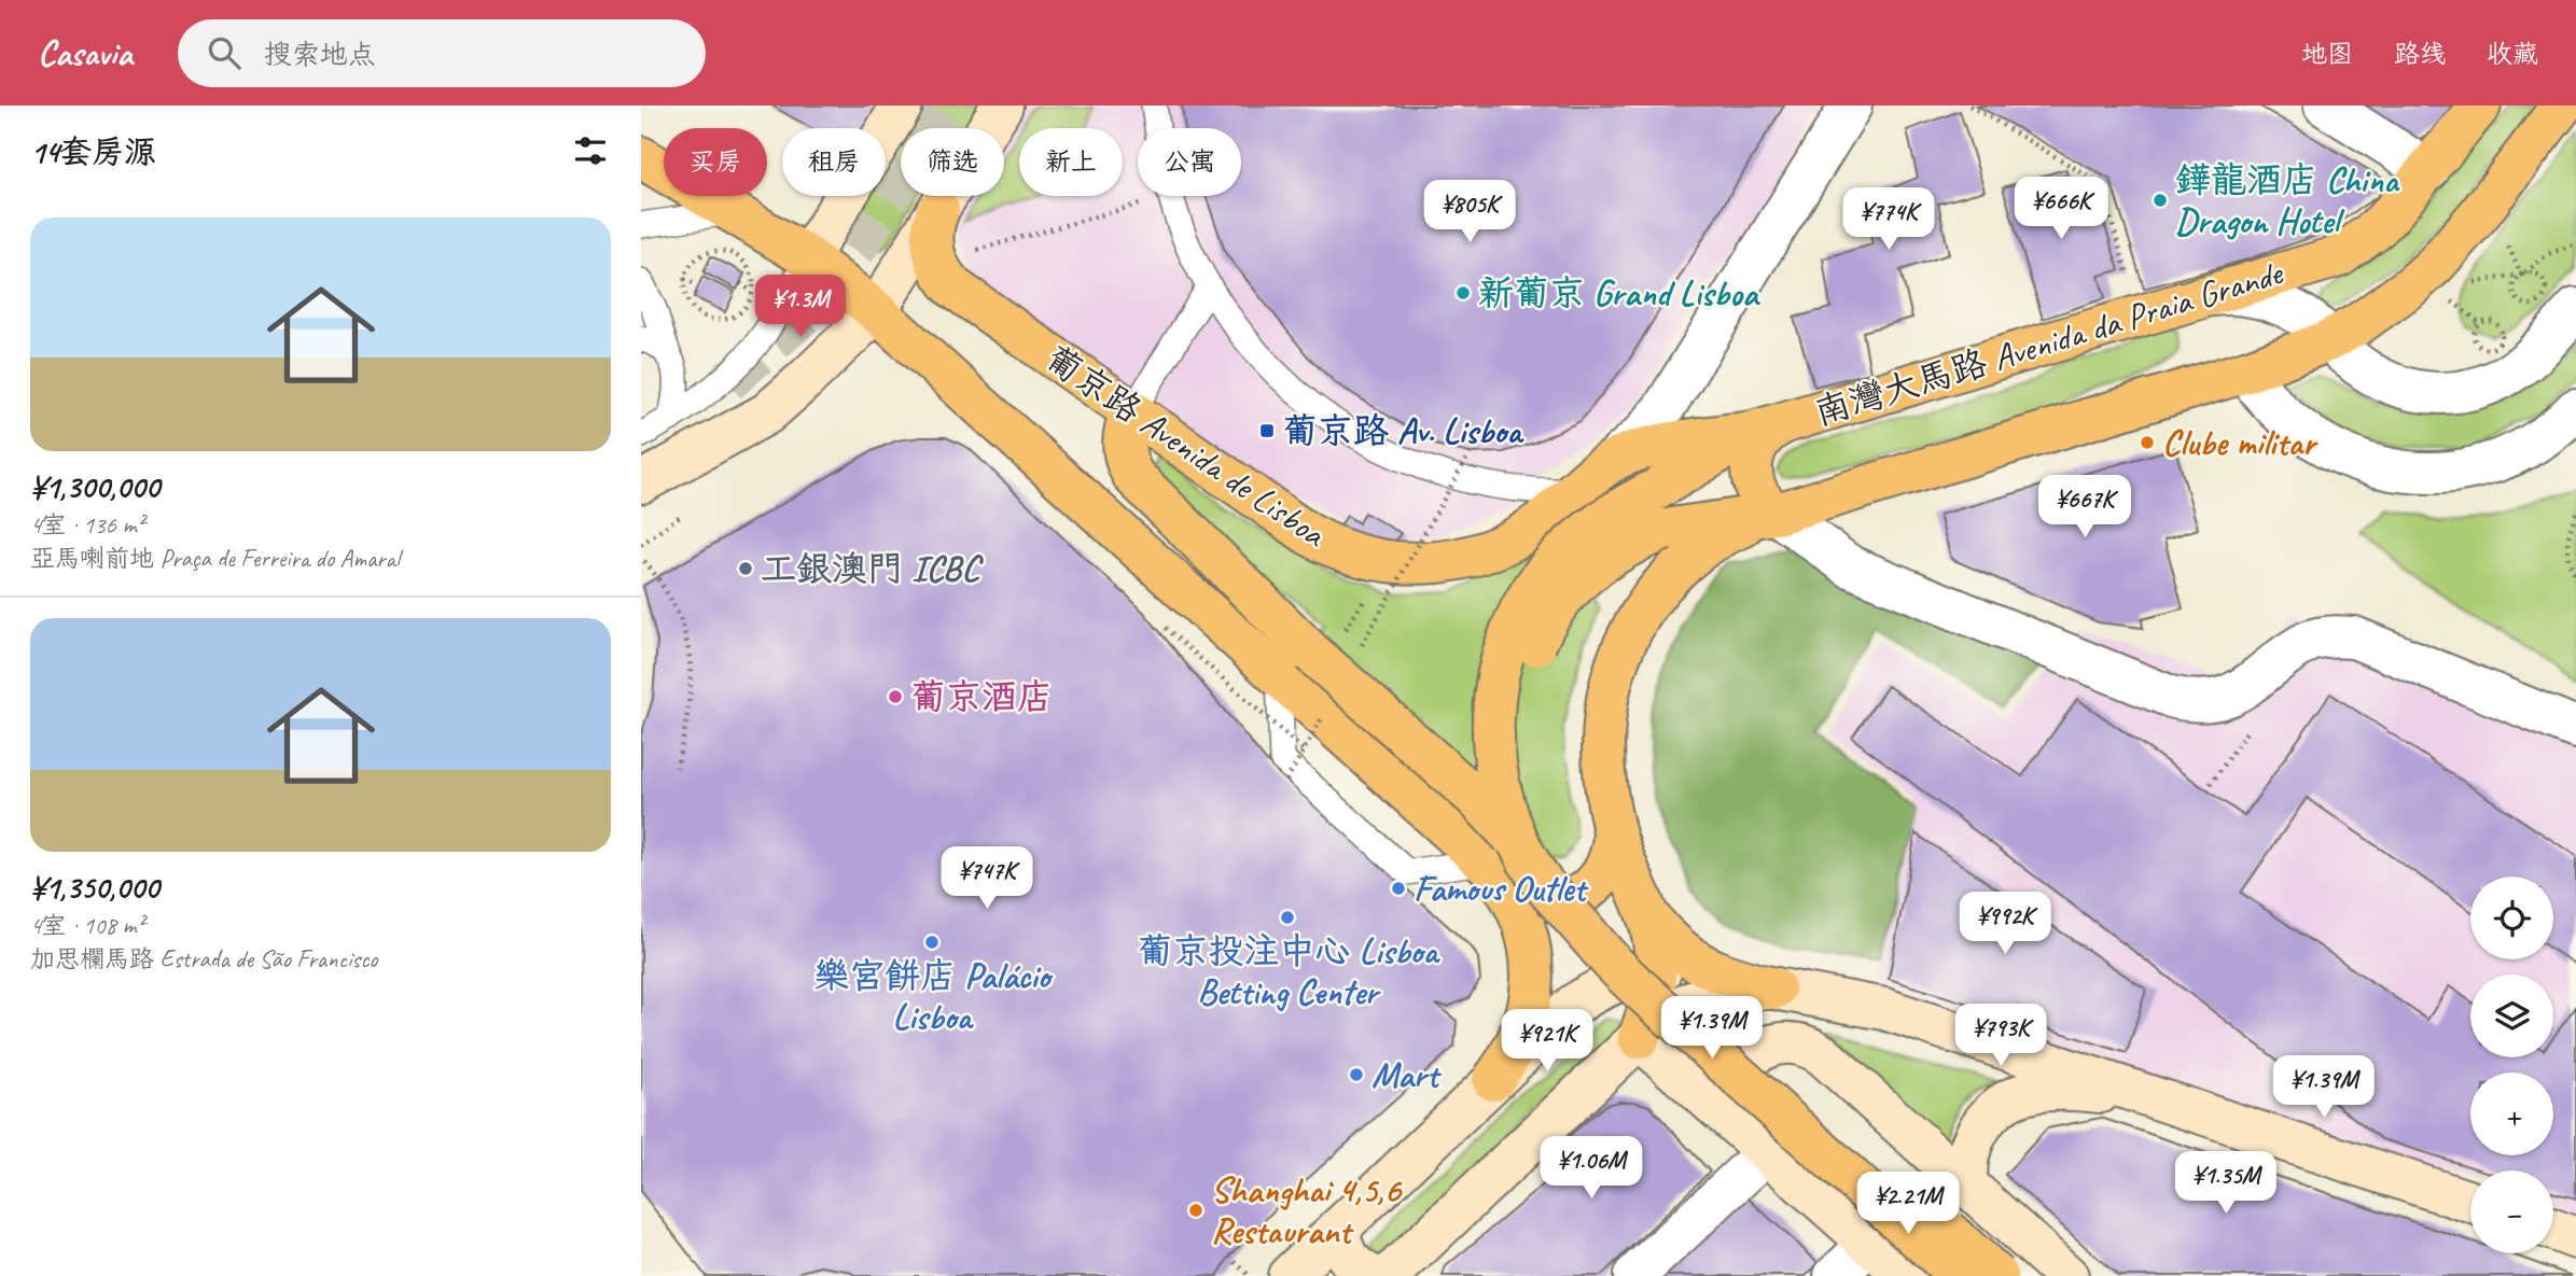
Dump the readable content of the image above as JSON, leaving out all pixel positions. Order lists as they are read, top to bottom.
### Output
{
  "streets": {
    "main road": ["南灣大馬路 Avenida da Praia Grande", "葡京路 Avenida de Lisboa"]
  },
  "crossings": [
    ["南灣大馬路 Avenida da Praia Grande", "葡京路 Avenida de Lisboa"]
  ],
  "places": {
    "other": [
      "鏵龍酒店 China Dragon Hotel",
      "新葡京 Grand Lisboa",
      "Clube militar",
      "工銀澳門 ICBC",
      "葡京酒店",
      "Famous Outlet",
      "葡京投注中心 Lisboa Betting Center",
      "樂宮餅店 Palácio Lisboa",
      "Mart",
      "Shanghai 4,5,6 Restaurant"
    ],
    "transit": ["葡京路 Av. Lisboa"]
  },
  "page": {
    "header": "Casavia",
    "search": "搜索地点",
    "nav": ["地图", "路线", "收藏"],
    "heading": "14套房源",
    "chip": [
      "买房",
      "租房",
      "筛选",
      "新上",
      "公寓"
    ],
    "price": [
      "¥666K",
      "¥805K",
      "¥774K",
      "¥1.3M",
      "¥667K",
      "¥747K",
      "¥992K",
      "¥1.39M",
      "¥793K",
      "¥921K",
      "¥1.39M",
      "¥1.06M",
      "¥1.35M",
      "¥2.21M"
    ],
    "list": [
      {
        "name": "¥1,300,000",
        "note": "4室 · 136 m² · 亞馬喇前地 Praça de Ferreira do Amaral"
      },
      {
        "name": "¥1,350,000",
        "note": "4室 · 108 m² · 加思欄馬路 Estrada de São Francisco"
      }
    ],
    "map_buttons": ["+", "−"]
  }
}
